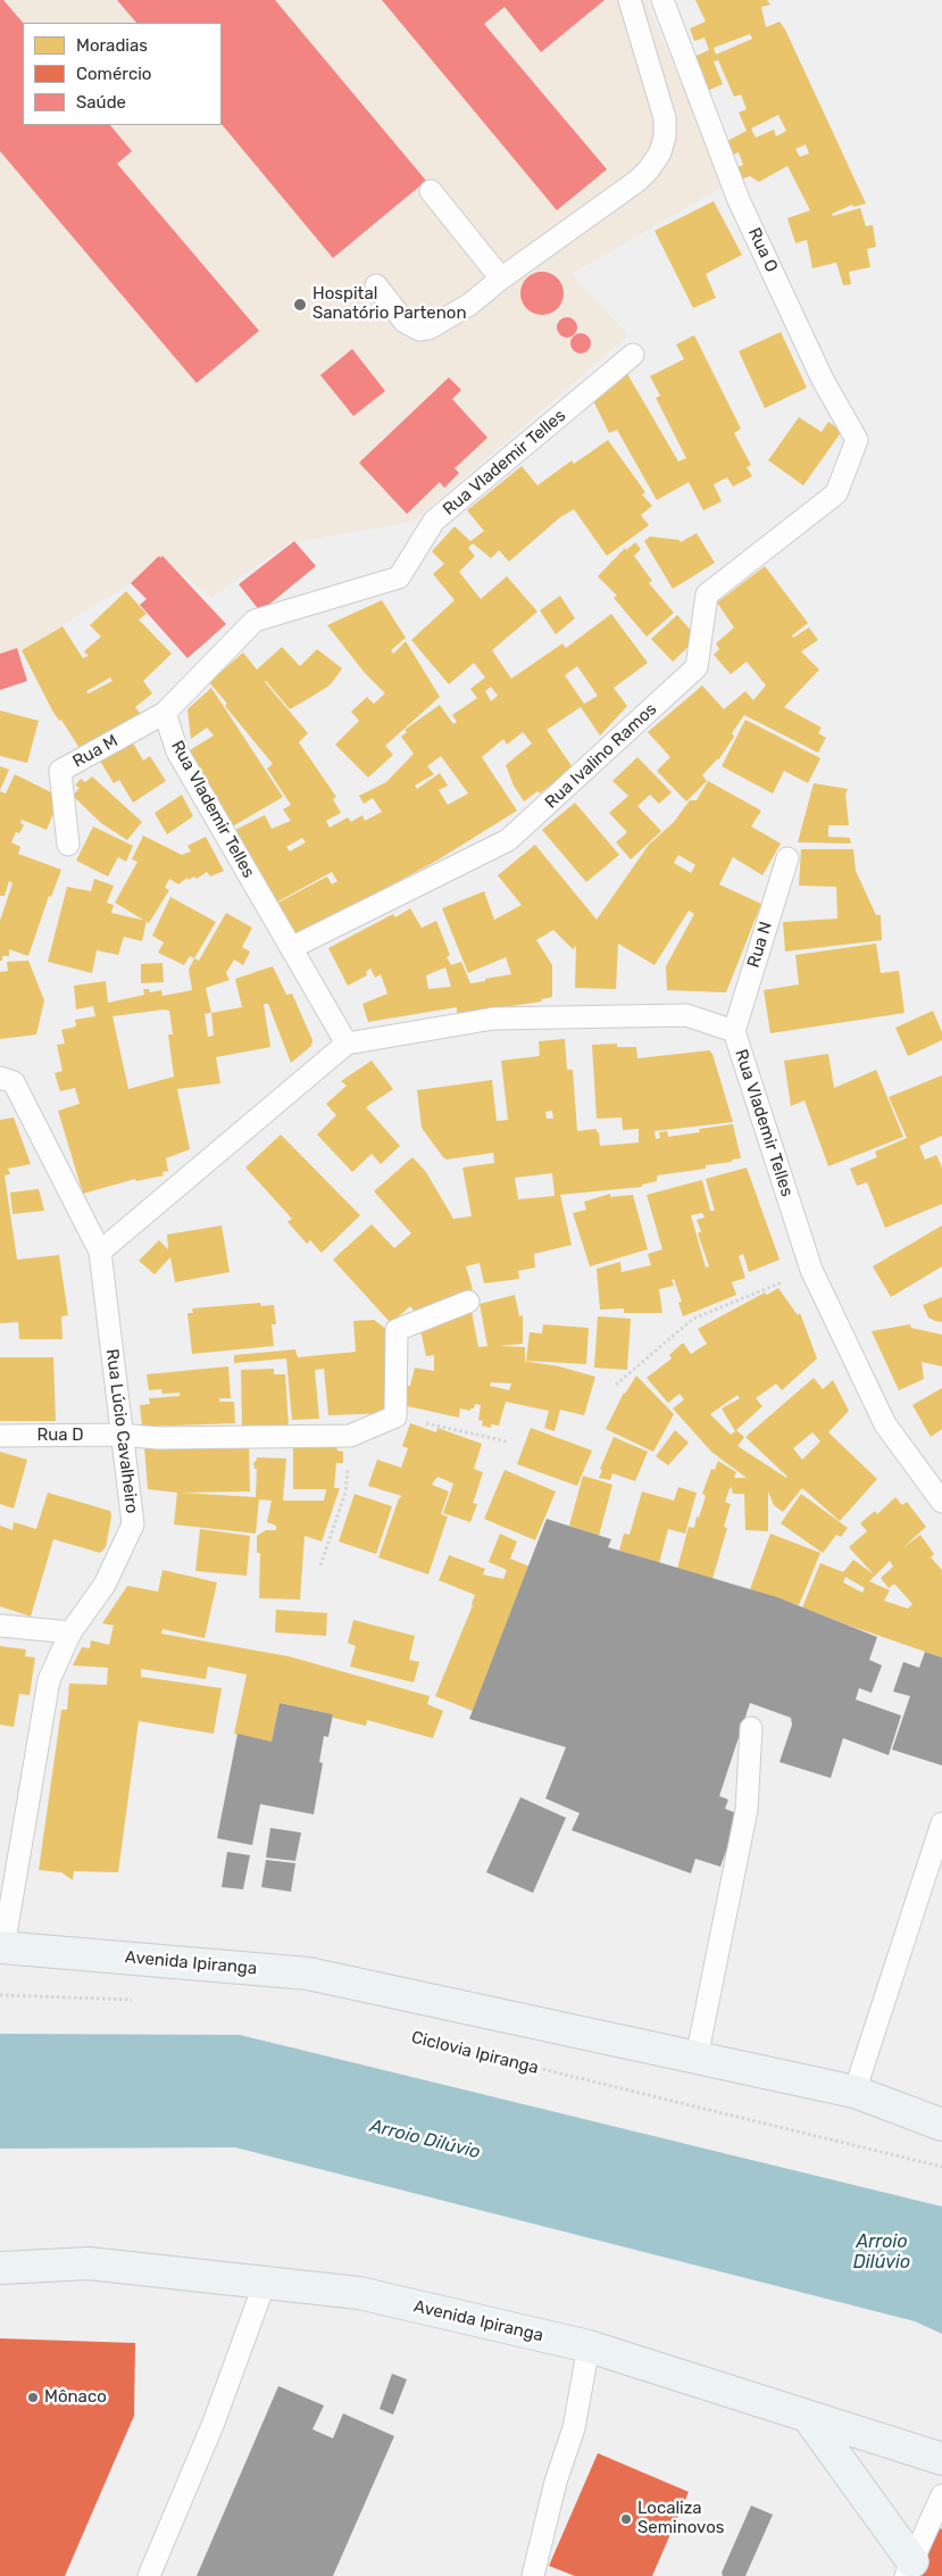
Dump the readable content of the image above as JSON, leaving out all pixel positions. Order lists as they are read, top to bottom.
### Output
{
  "streets": {
    "main road": ["Avenida Ipiranga"],
    "lane": [
      "Rua O",
      "Rua Vlademir Telles",
      "Rua M",
      "Rua Ivalino Ramos",
      "Rua N",
      "Rua Lúcio Cavalheiro",
      "Rua D"
    ],
    "path": ["Ciclovia Ipiranga"]
  },
  "crossings": [
    ["Rua O", "Rua Ivalino Ramos"],
    ["Rua Vlademir Telles", "Rua M"],
    ["Rua Vlademir Telles", "Rua Ivalino Ramos"],
    ["Rua Vlademir Telles", "Rua N"],
    ["Rua Lúcio Cavalheiro", "Rua D"],
    ["Rua Lúcio Cavalheiro", "Avenida Ipiranga"]
  ],
  "water": ["Arroio Dilúvio"],
  "places": ["Hospital Sanatório Partenon", "Mônaco", "Localiza Seminovos"],
  "legend": ["Moradias", "Comércio", "Saúde"]
}
